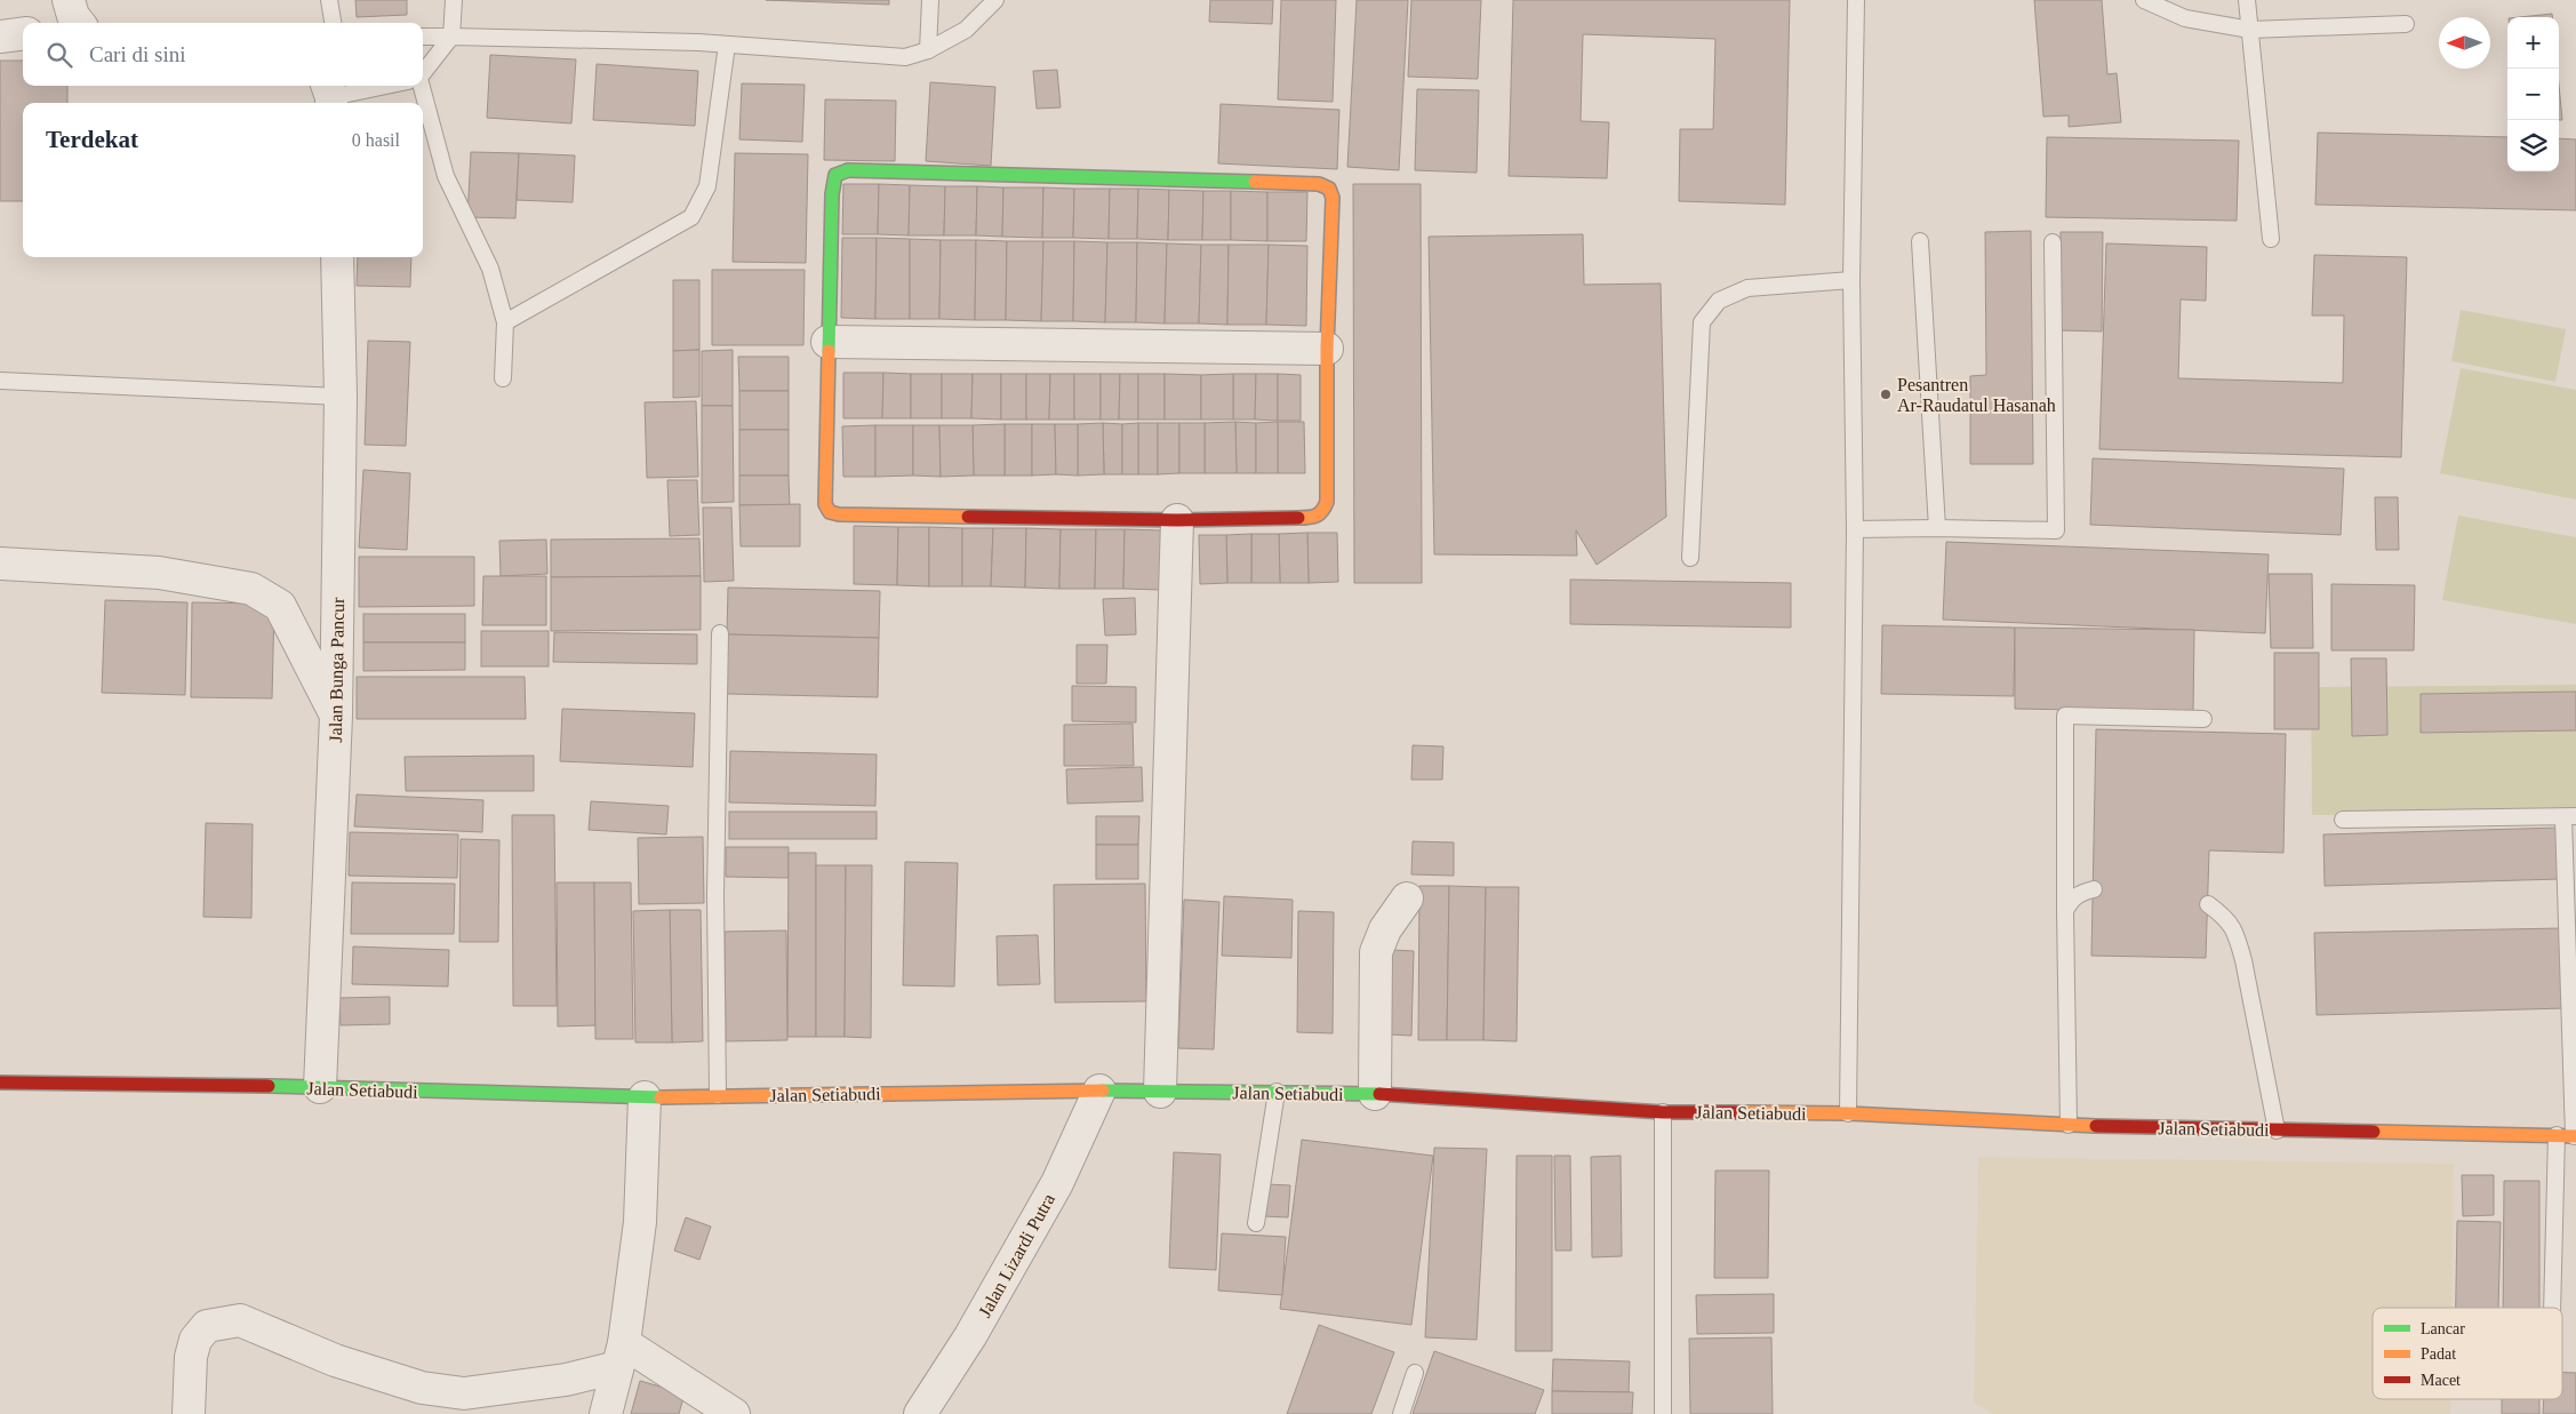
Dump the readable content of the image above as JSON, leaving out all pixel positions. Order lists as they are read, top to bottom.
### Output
{
  "streets": {
    "main road": ["Jalan Setiabudi"],
    "street": ["Jalan Bunga Pancur", "Jalan Lizardi Putra"]
  },
  "crossings": [
    ["Jalan Bunga Pancur", "Jalan Setiabudi"],
    ["Jalan Setiabudi", "Jalan Lizardi Putra"]
  ],
  "places": ["Pesantren Ar-Raudatul Hasanah"],
  "legend": ["Lancar", "Padat", "Macet"],
  "north": "left",
  "page": {
    "map_buttons": ["+", "−"],
    "search": "Cari di sini",
    "heading": ["Terdekat", "0 hasil"]
  }
}
